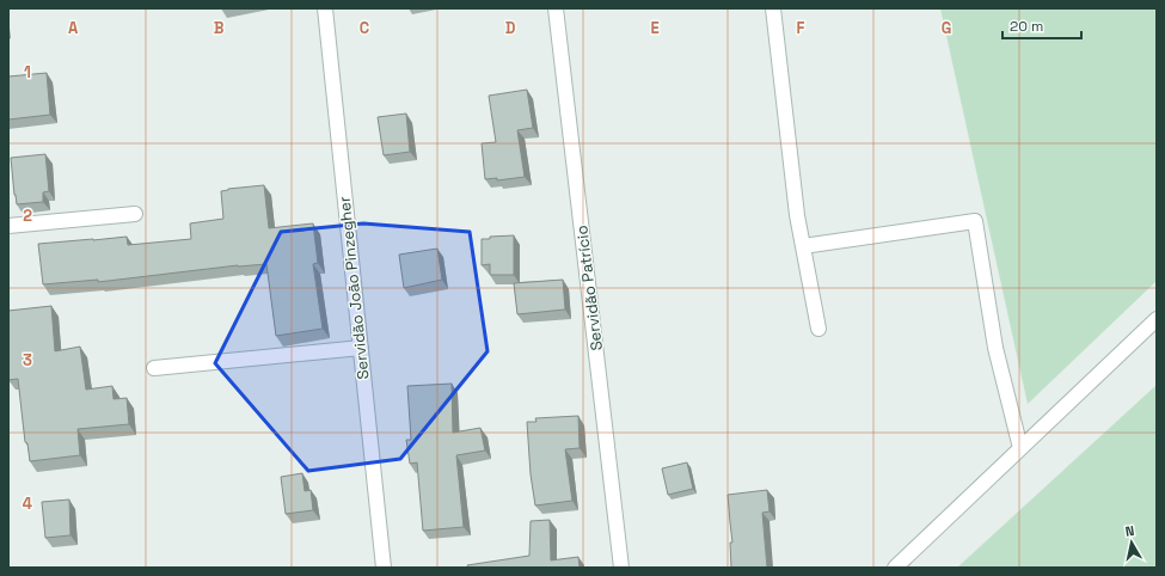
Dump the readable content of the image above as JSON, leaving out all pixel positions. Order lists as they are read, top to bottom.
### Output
{
  "streets": {
    "street": ["Servidão João Pinzegher", "Servidão Patrício"]
  },
  "scale_bar": "20 m",
  "north": "top",
  "grid": {
    "columns": [
      "A",
      "B",
      "C",
      "D",
      "E",
      "F",
      "G"
    ],
    "rows": [
      "1",
      "2",
      "3",
      "4"
    ]
  }
}
